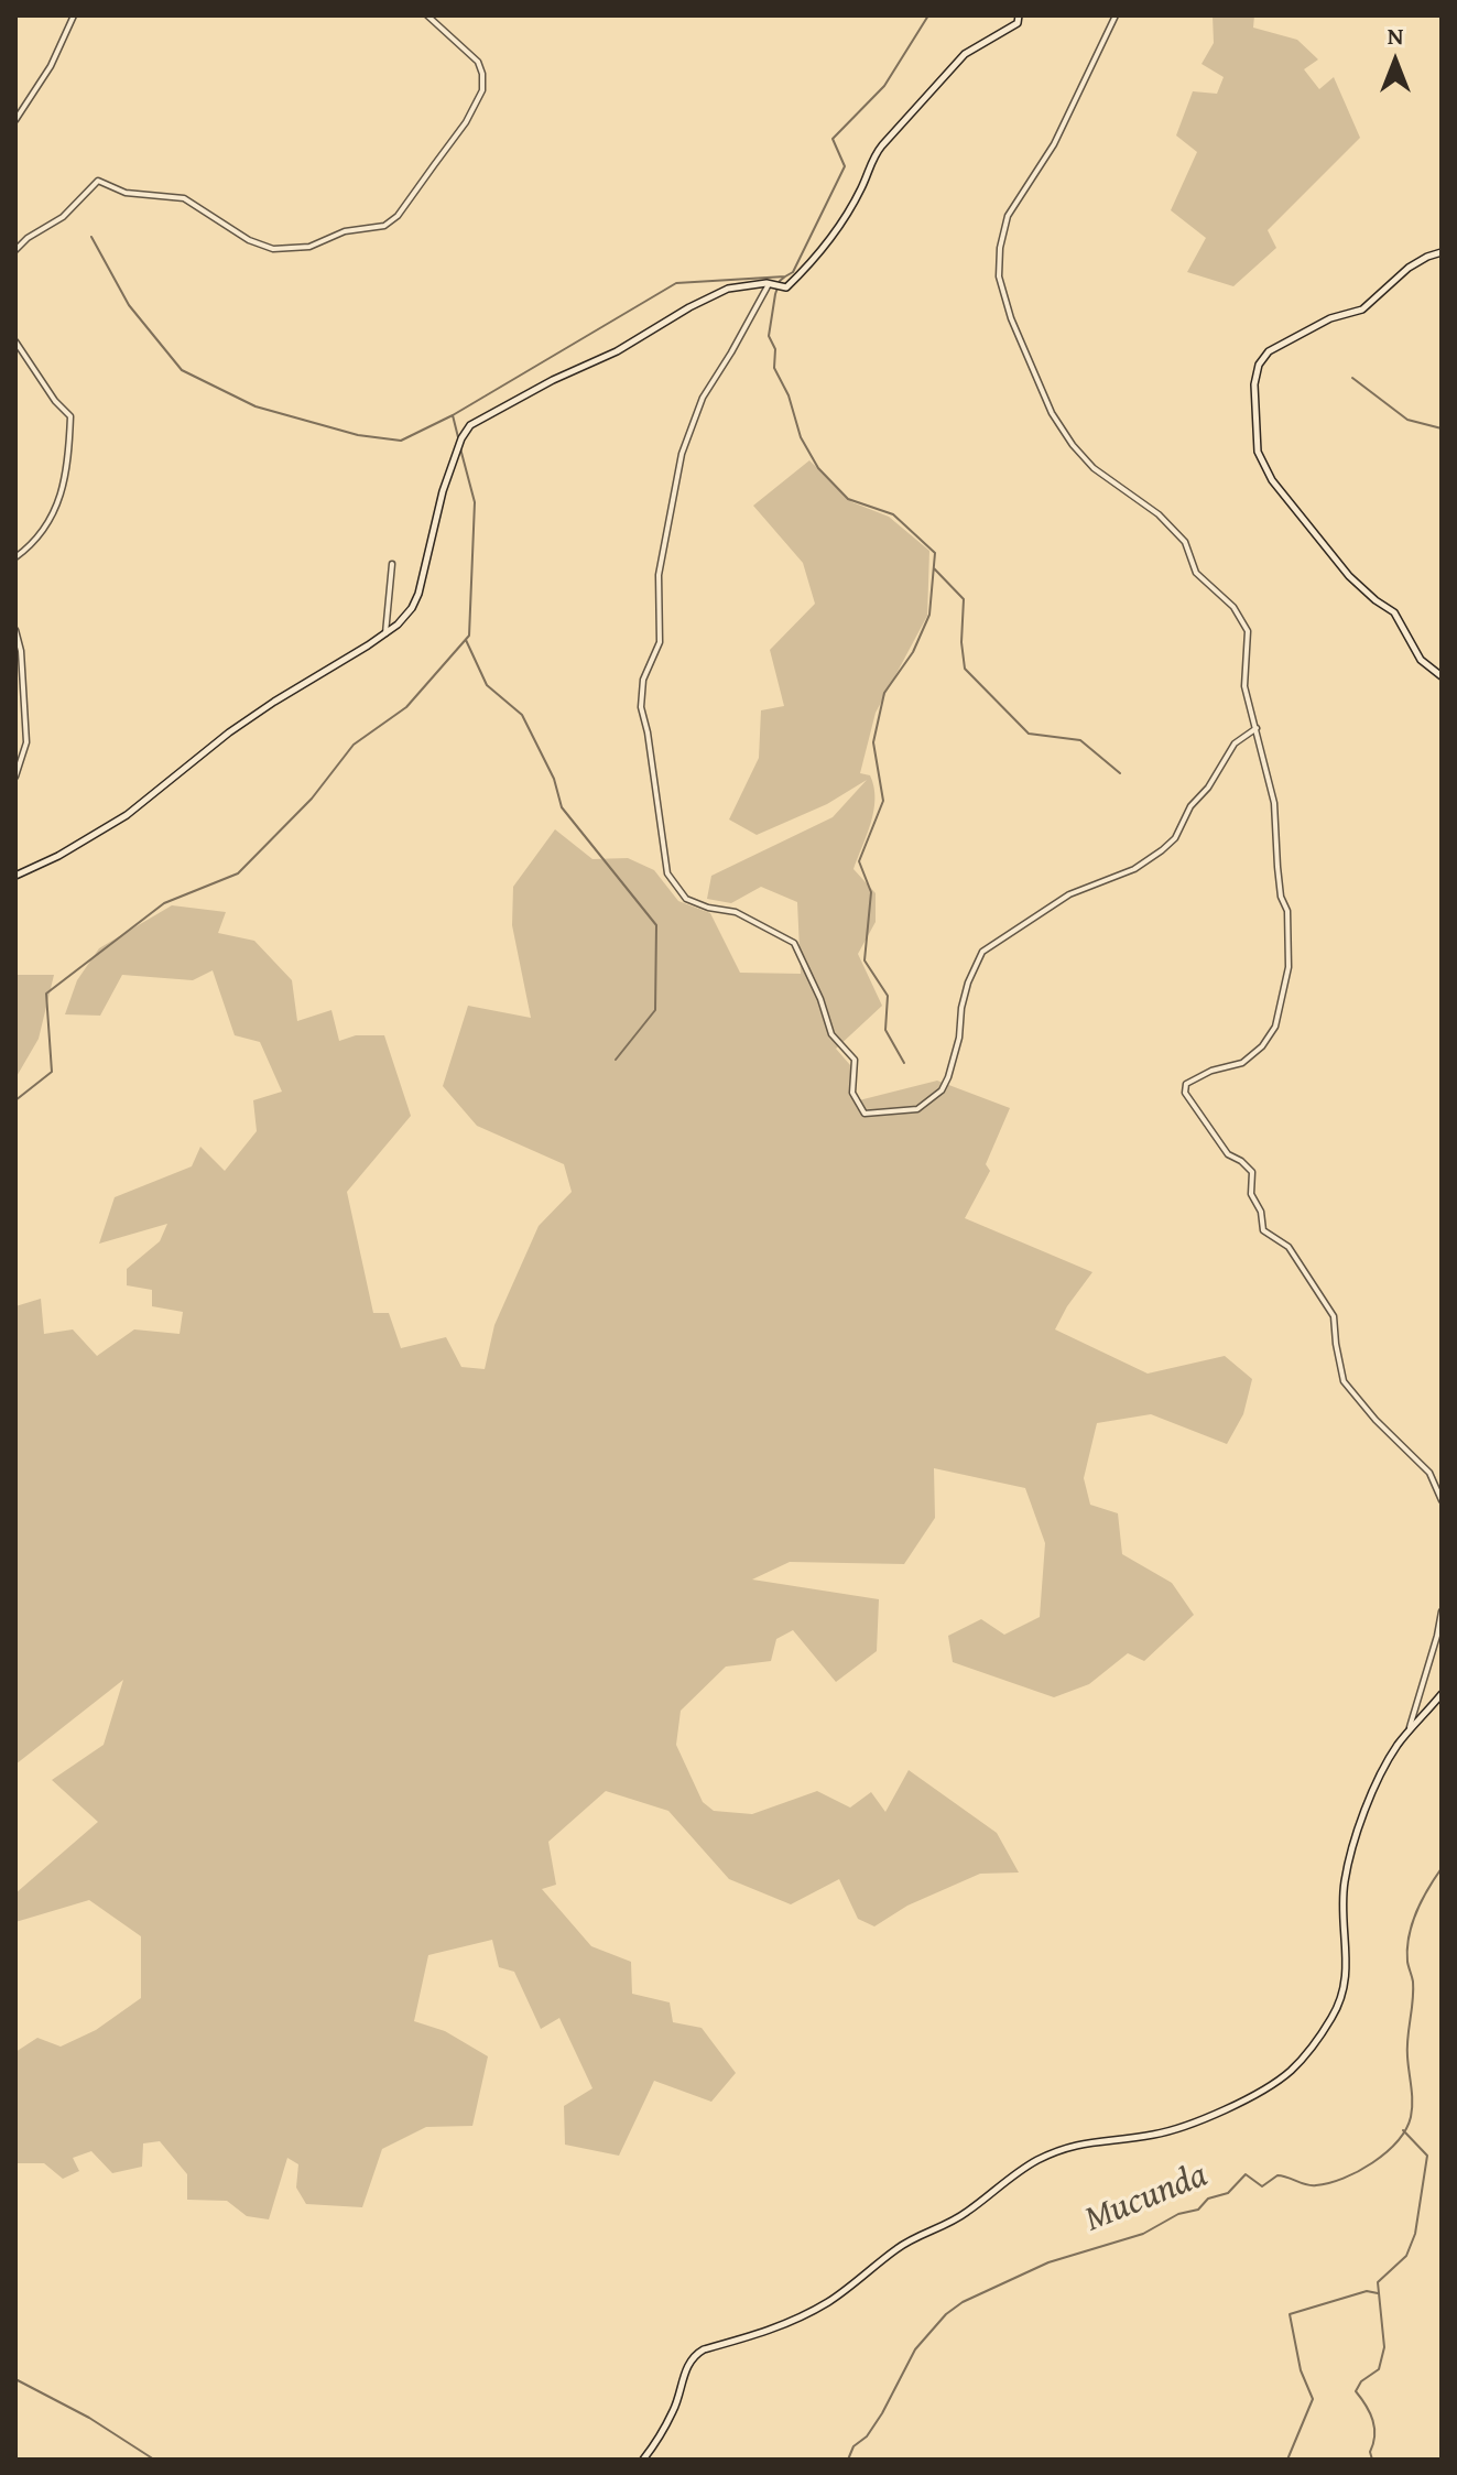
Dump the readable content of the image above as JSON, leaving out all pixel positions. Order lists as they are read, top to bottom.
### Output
{
  "water": ["Mucunda"],
  "north": "top"
}
